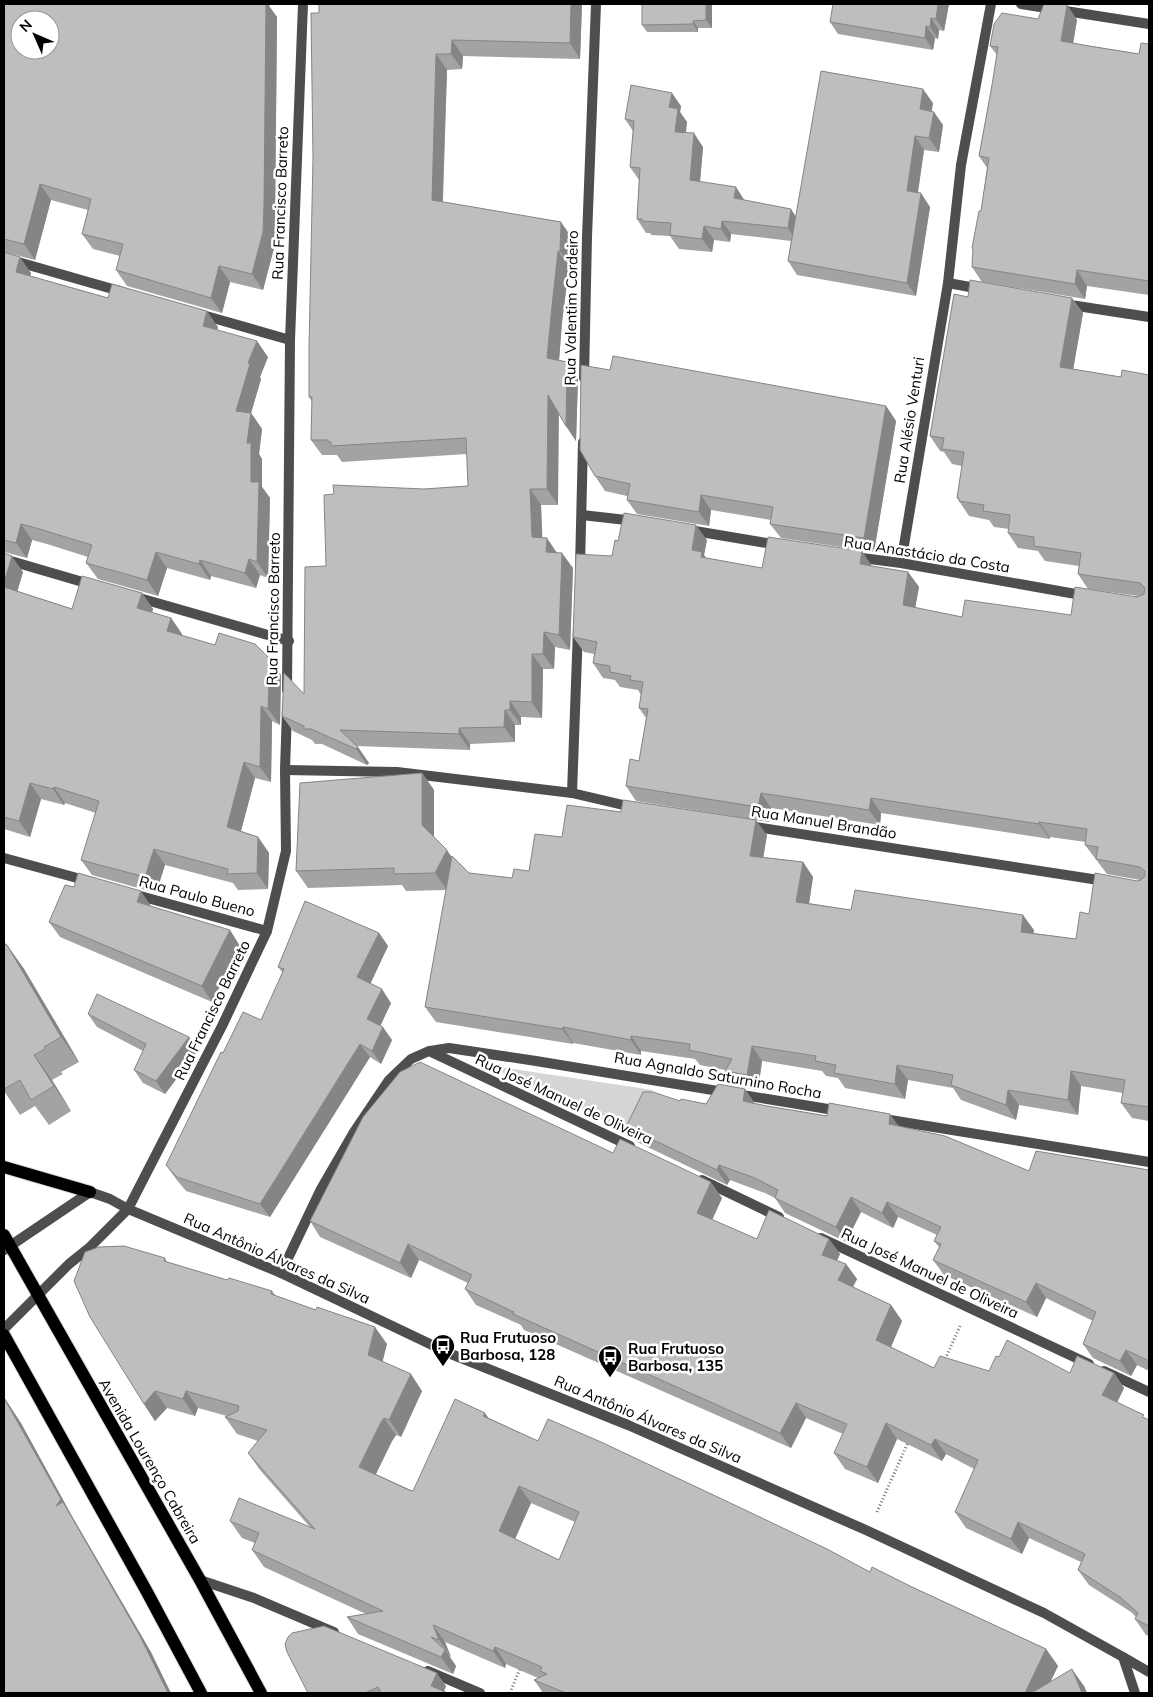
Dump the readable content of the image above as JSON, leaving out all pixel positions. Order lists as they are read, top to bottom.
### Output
{
  "streets": {
    "main road": ["Avenida Lourenço Cabreira"],
    "street": [
      "Rua Francisco Barreto",
      "Rua Valentim Cordeiro",
      "Rua Alésio Venturi",
      "Rua Anastácio da Costa",
      "Rua Manuel Brandão",
      "Rua Paulo Bueno",
      "Rua Agnaldo Saturnino Rocha",
      "Rua José Manuel de Oliveira",
      "Rua Antônio Álvares da Silva"
    ]
  },
  "crossings": [
    ["Rua Francisco Barreto", "Rua Paulo Bueno"],
    ["Rua Francisco Barreto", "Rua Antônio Álvares da Silva"],
    ["Rua Alésio Venturi", "Rua Anastácio da Costa"],
    ["Rua Agnaldo Saturnino Rocha", "Rua José Manuel de Oliveira"]
  ],
  "places": {
    "bus stop": ["Rua Frutuoso Barbosa, 128", "Rua Frutuoso Barbosa, 135"]
  },
  "north": "top left"
}
